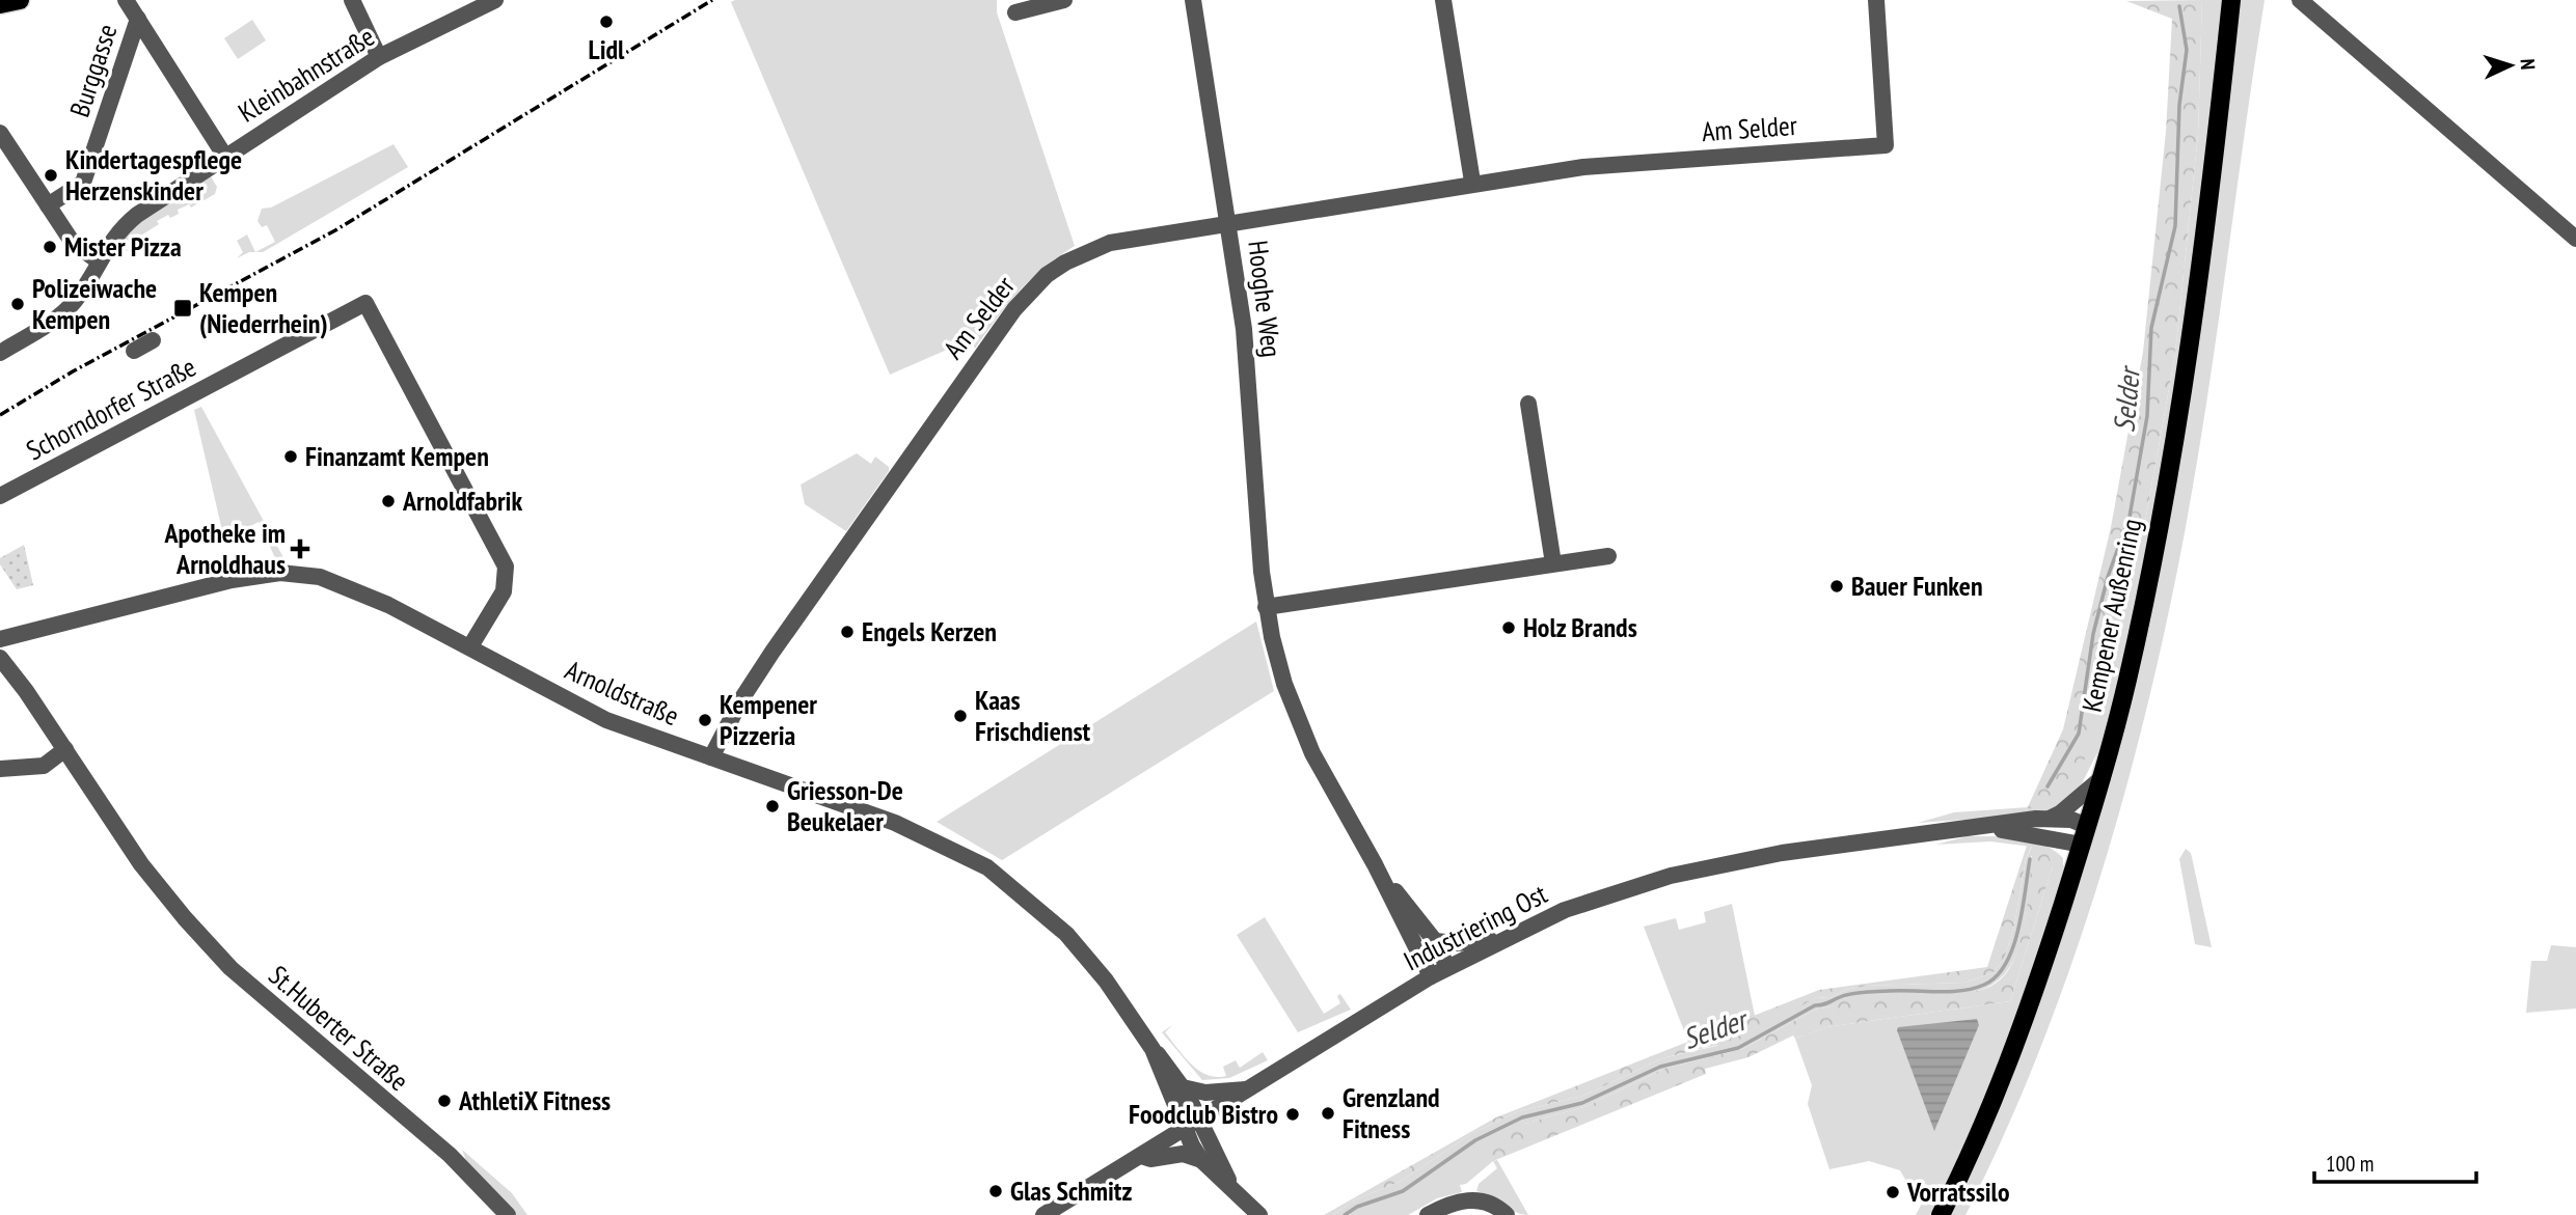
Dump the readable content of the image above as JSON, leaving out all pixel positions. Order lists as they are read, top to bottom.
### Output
{
  "streets": {
    "main road": ["Kempener Außenring"],
    "street": [
      "Burggasse",
      "Kleinbahnstraße",
      "Am Selder",
      "Hooghe Weg",
      "Schorndorfer Straße",
      "Arnoldstraße",
      "Industriering Ost",
      "St.Huberter Straße"
    ]
  },
  "crossings": [
    ["Am Selder", "Hooghe Weg"],
    ["Am Selder", "Arnoldstraße"],
    ["Hooghe Weg", "Industriering Ost"],
    ["Schorndorfer Straße", "Arnoldstraße"],
    ["Kempener Außenring", "Industriering Ost"],
    ["Arnoldstraße", "Industriering Ost"],
    ["Arnoldstraße", "St.Huberter Straße"]
  ],
  "water": ["Selder"],
  "places": {
    "other": [
      "Lidl",
      "Kindertagespflege Herzenskinder",
      "Mister Pizza",
      "Polizeiwache Kempen",
      "Finanzamt Kempen",
      "Arnoldfabrik",
      "Bauer Funken",
      "Holz Brands",
      "Engels Kerzen",
      "Kaas Frischdienst",
      "Kempener Pizzeria",
      "Griesson-De Beukelaer",
      "AthletiX Fitness",
      "Grenzland Fitness",
      "Foodclub Bistro",
      "Glas Schmitz",
      "Vorratssilo"
    ],
    "transit": ["Kempen (Niederrhein)"],
    "health": ["Apotheke im Arnoldhaus"]
  },
  "scale_bar": "100 m",
  "north": "right"
}
